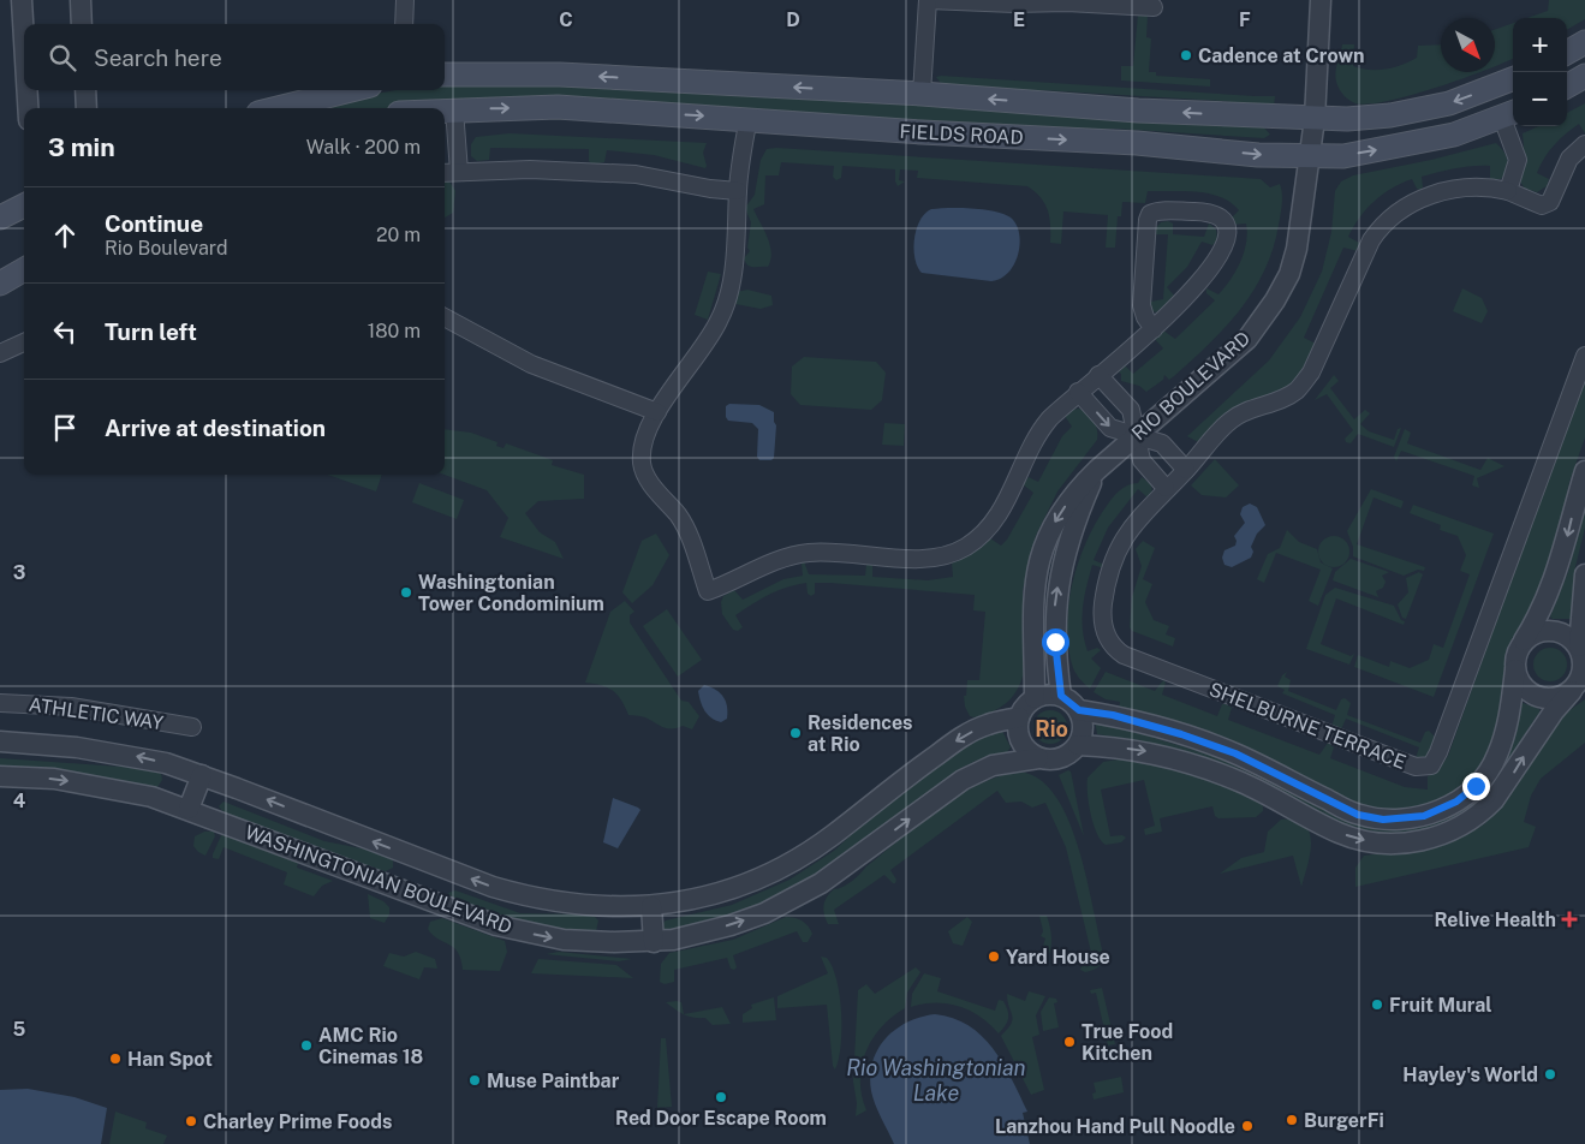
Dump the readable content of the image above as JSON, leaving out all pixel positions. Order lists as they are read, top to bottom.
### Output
{
  "streets": {
    "main road": ["FIELDS ROAD"],
    "street": [
      "RIO BOULEVARD",
      "ATHLETIC WAY",
      "SHELBURNE TERRACE",
      "WASHINGTONIAN BOULEVARD"
    ]
  },
  "crossings": [
    ["FIELDS ROAD", "RIO BOULEVARD"],
    ["RIO BOULEVARD", "WASHINGTONIAN BOULEVARD"]
  ],
  "districts": ["Rio"],
  "water": ["Rio Washingtonian Lake"],
  "places": {
    "other": [
      "Cadence at Crown",
      "Washingtonian Tower Condominium",
      "Residences at Rio",
      "Yard House",
      "Fruit Mural",
      "True Food Kitchen",
      "AMC Rio Cinemas 18",
      "Han Spot",
      "Hayley's World",
      "Muse Paintbar",
      "Red Door Escape Room",
      "BurgerFi",
      "Charley Prime Foods",
      "Lanzhou Hand Pull Noodle"
    ],
    "health": ["Relive Health"]
  },
  "north": "bottom right",
  "page": {
    "map_buttons": ["+", "−"],
    "search": "Search here",
    "heading": ["3 min", "Walk · 200 m"],
    "list": [
      ["Continue", "Rio Boulevard", "20 m"],
      ["Turn left", "180 m"],
      "Arrive at destination"
    ]
  },
  "grid": {
    "columns": [
      "C",
      "D",
      "E",
      "F"
    ],
    "rows": ["3", "4", "5"]
  }
}
